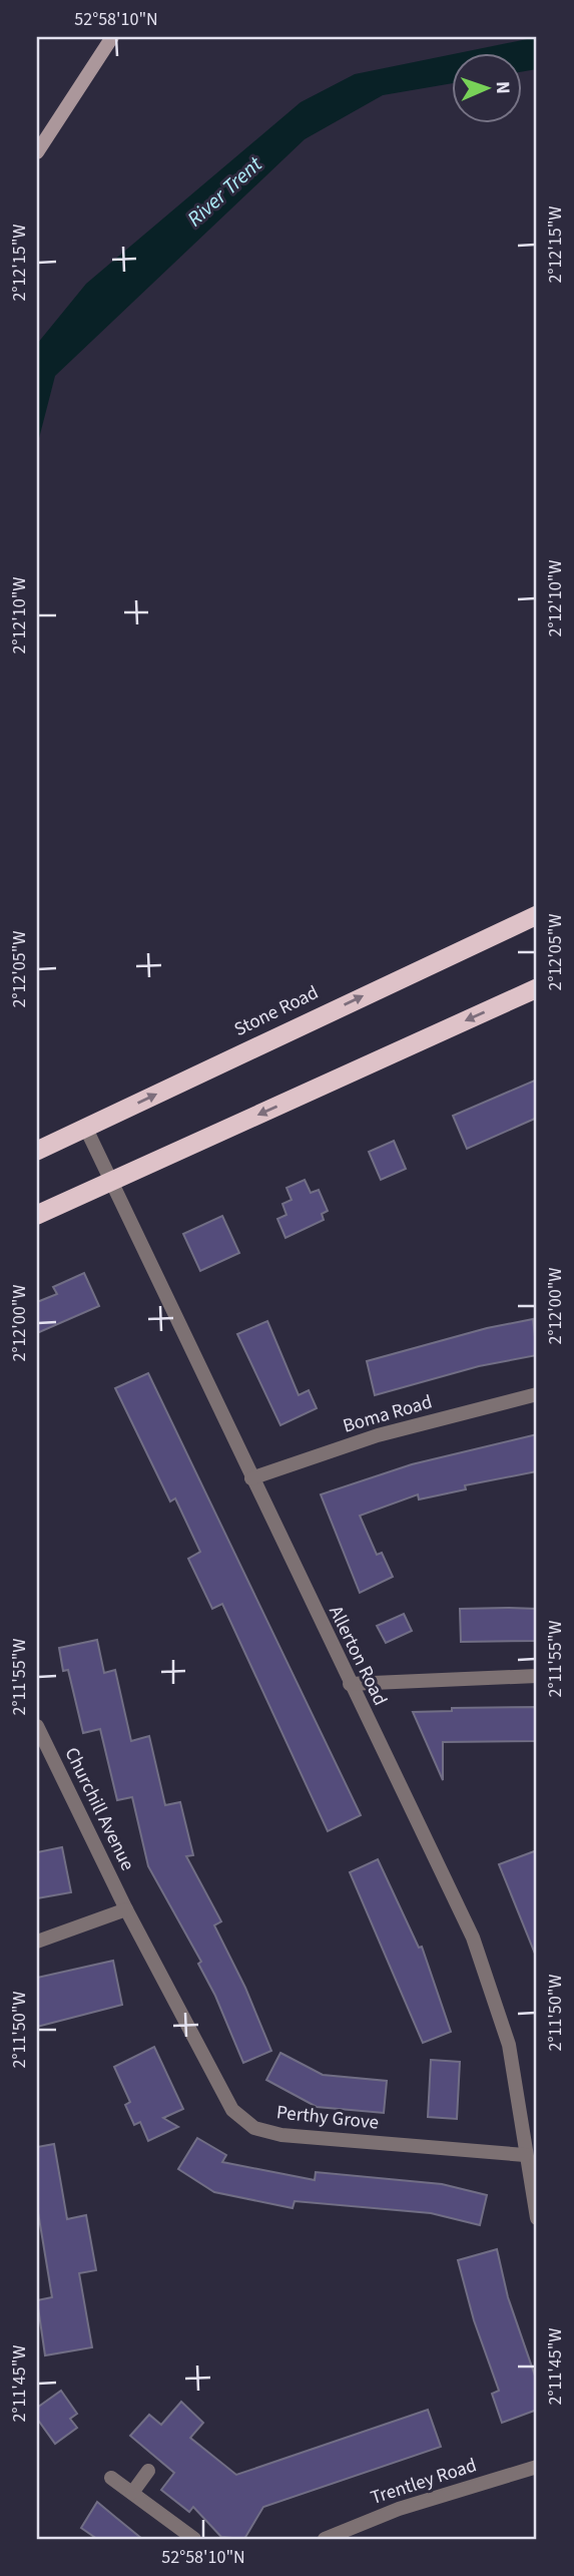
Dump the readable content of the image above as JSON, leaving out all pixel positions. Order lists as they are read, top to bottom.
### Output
{
  "streets": {
    "highway": ["Stone Road"],
    "street": [
      "Boma Road",
      "Allerton Road",
      "Churchill Avenue",
      "Perthy Grove",
      "Trentley Road"
    ]
  },
  "crossings": [
    ["Stone Road", "Allerton Road"],
    ["Boma Road", "Allerton Road"],
    ["Allerton Road", "Perthy Grove"],
    ["Churchill Avenue", "Perthy Grove"]
  ],
  "water": ["River Trent"],
  "north": "right",
  "coordinates": [
    "52°58'10\"N",
    "2°12'15\"W",
    "2°12'10\"W",
    "2°12'05\"W",
    "2°12'00\"W",
    "2°11'55\"W",
    "2°11'50\"W",
    "2°11'45\"W"
  ]
}
